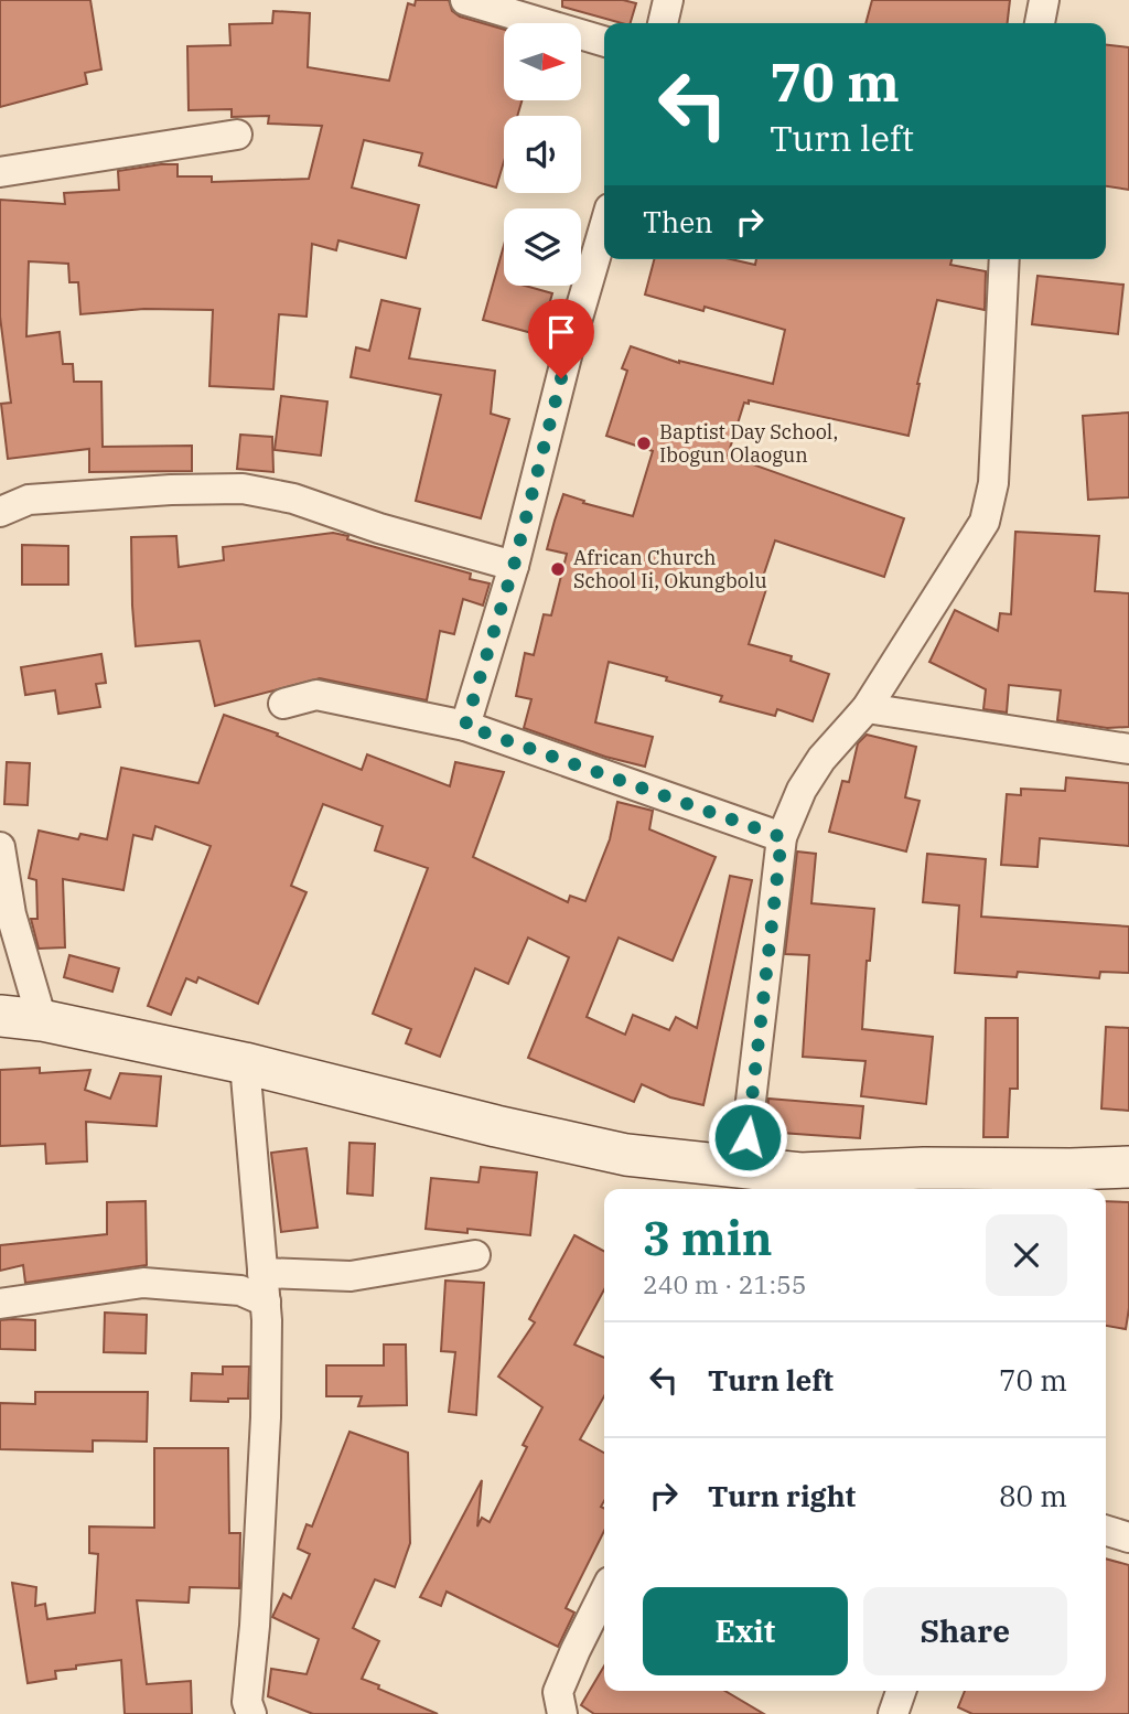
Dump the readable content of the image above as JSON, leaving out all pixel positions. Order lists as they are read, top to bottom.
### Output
{
  "places": ["Baptist Day School, Ibogun Olaogun", "African Church School Ii, Okungbolu"],
  "north": "right",
  "page": {
    "turn": ["70 m", "Turn left"],
    "then": "Then",
    "heading": ["3 min", "240 m · 21:55"],
    "list": [
      {
        "name": "Turn left",
        "value": "70 m"
      },
      {
        "name": "Turn right",
        "value": "80 m"
      }
    ],
    "buttons": ["Exit", "Share"]
  }
}
